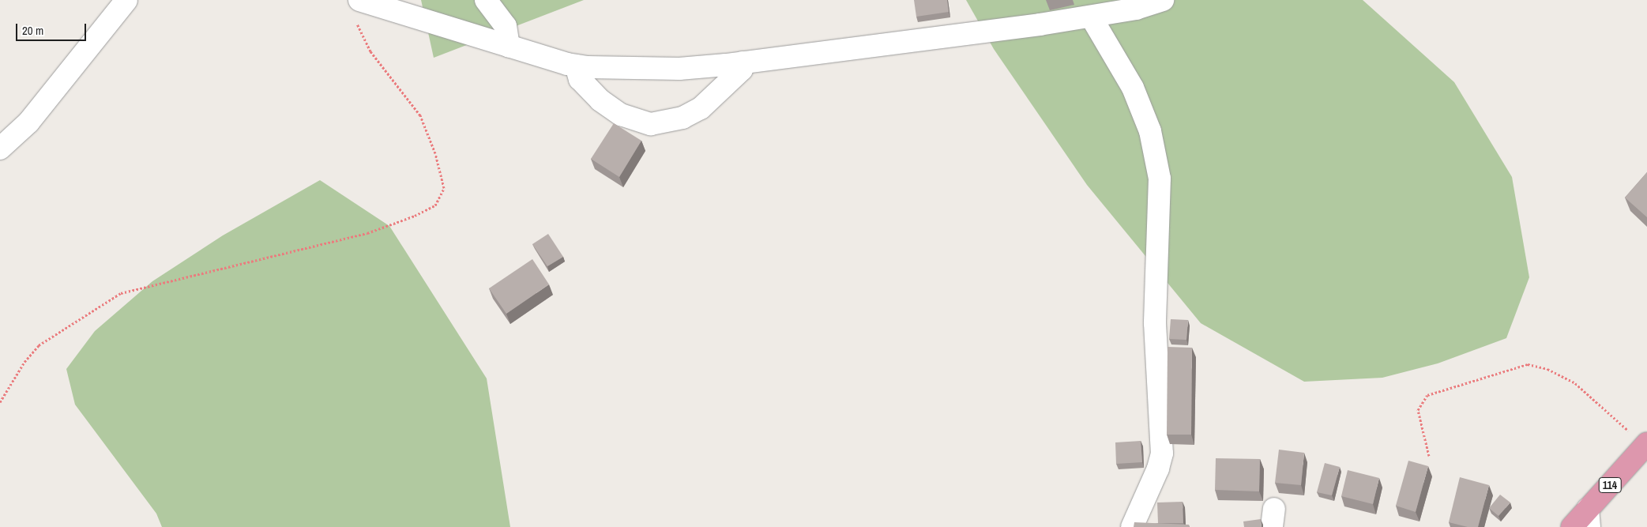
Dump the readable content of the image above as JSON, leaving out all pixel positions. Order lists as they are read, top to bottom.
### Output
{
  "streets": {
    "highway": ["114"]
  },
  "scale_bar": "20 m"
}
